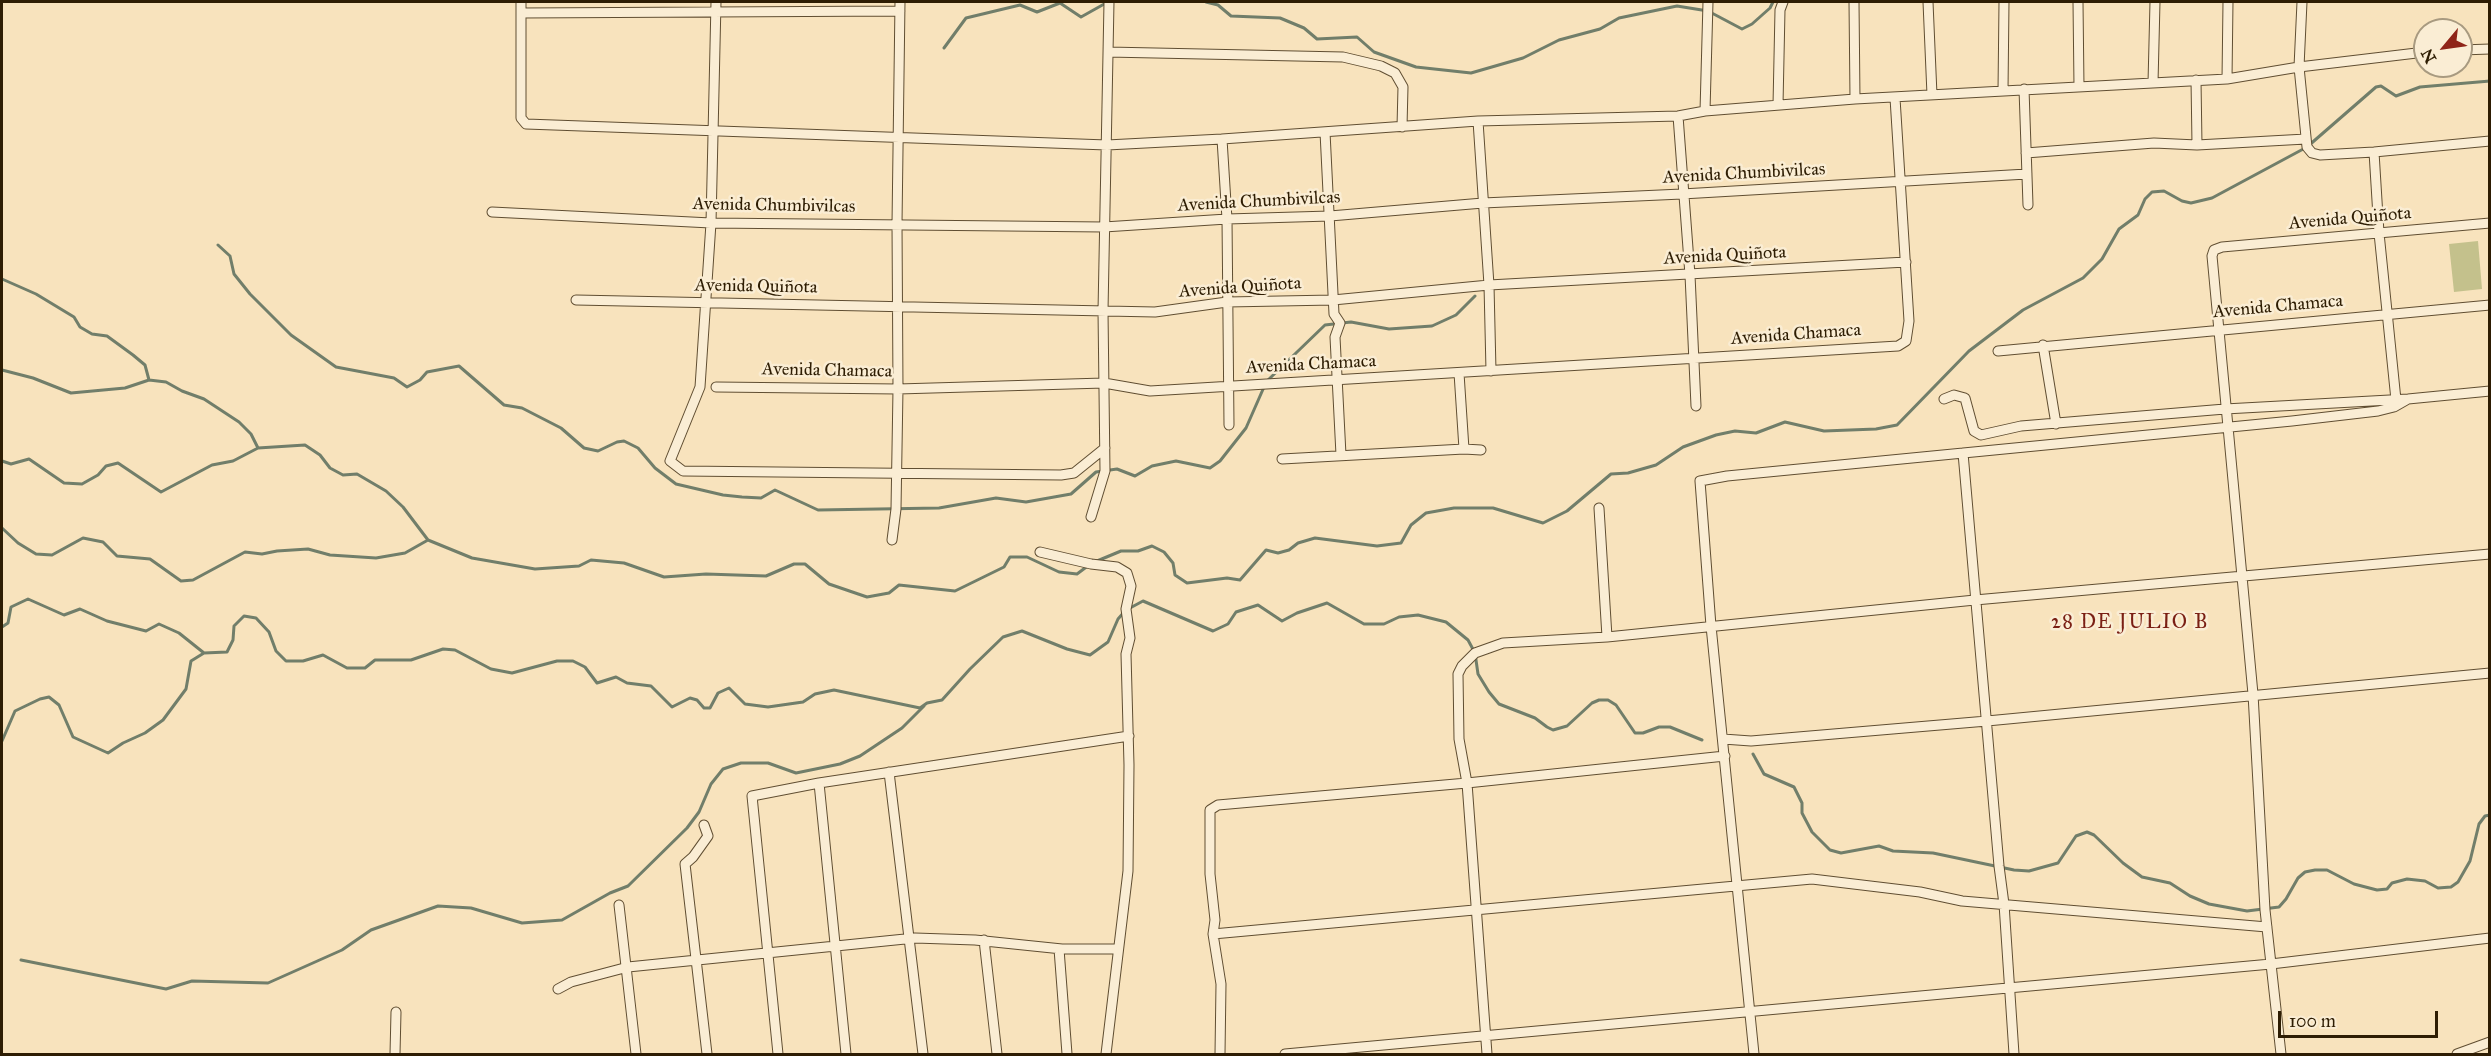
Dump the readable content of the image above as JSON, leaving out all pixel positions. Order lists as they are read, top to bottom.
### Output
{
  "streets": {
    "street": ["Avenida Chumbivilcas", "Avenida Quiñota", "Avenida Chamaca"]
  },
  "crossings": [
    ["Avenida Quiñota", "Avenida Chamaca"]
  ],
  "districts": ["28 DE JULIO B"],
  "scale_bar": "100 m",
  "north": "bottom left"
}
